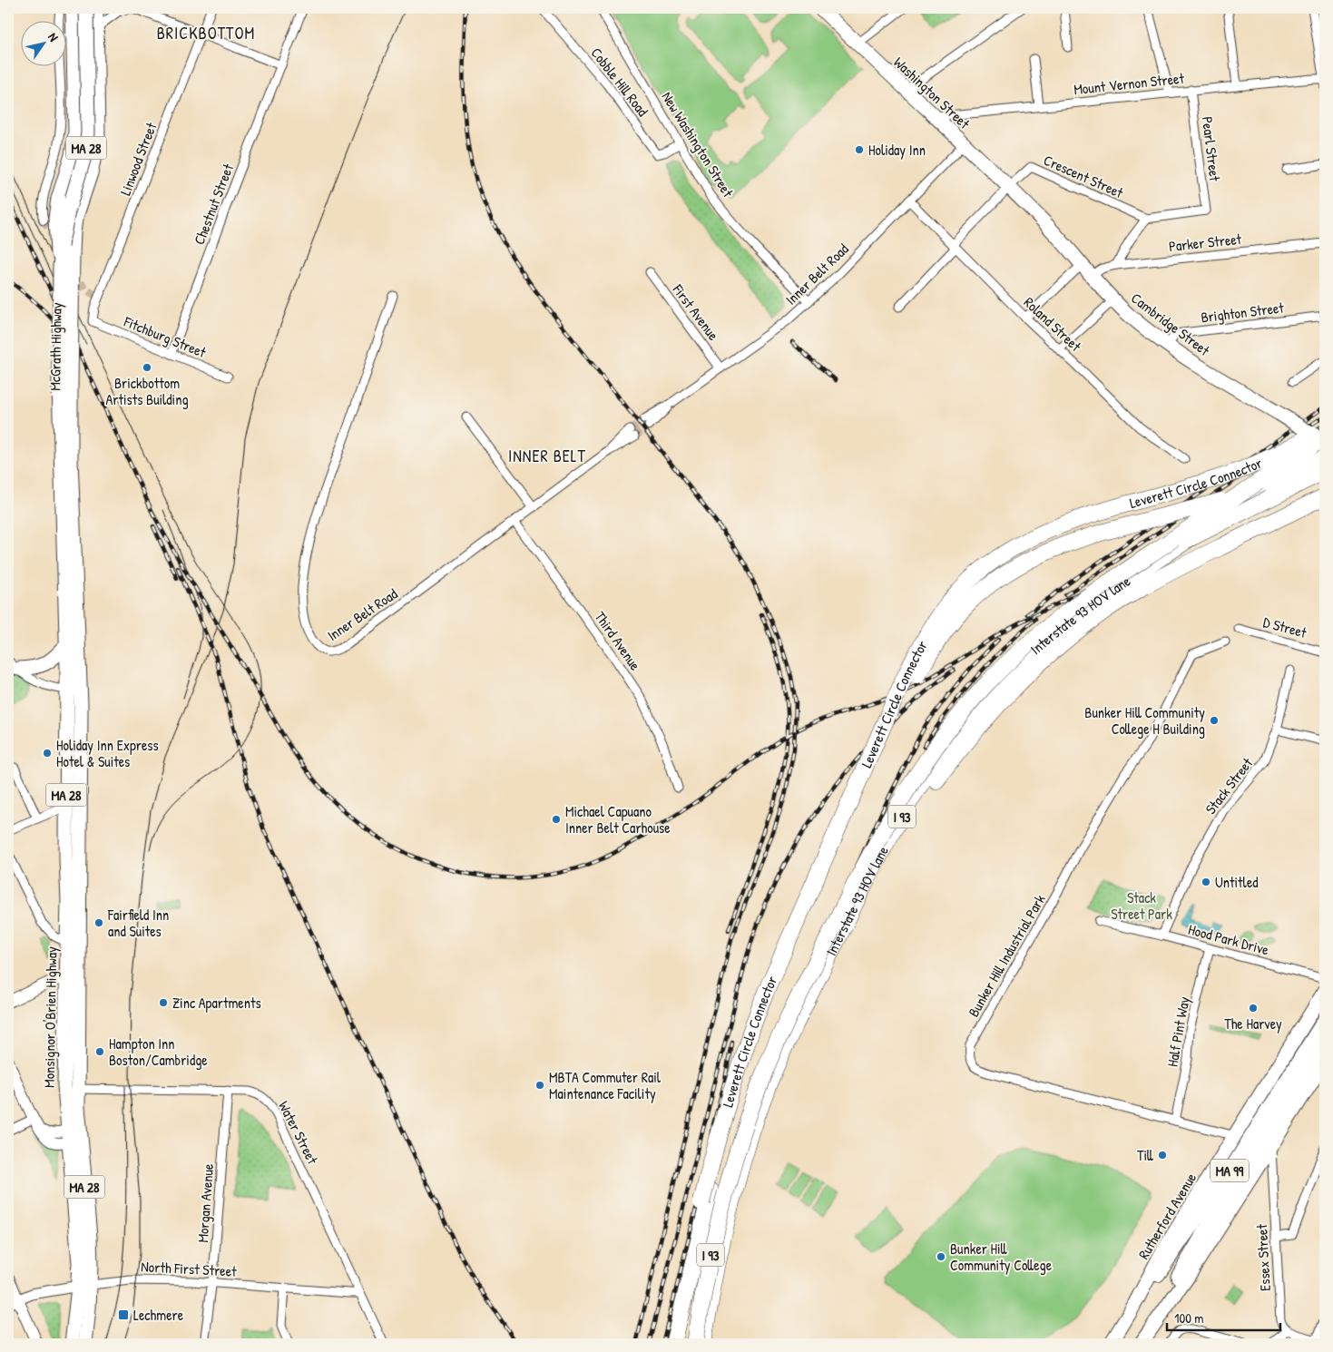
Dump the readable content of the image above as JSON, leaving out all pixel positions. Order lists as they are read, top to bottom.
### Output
{
  "streets": {
    "highway": ["Leverett Circle Connector", "Interstate 93 HOV lane", "I 93"],
    "main road": [
      "Washington Street",
      "MA 28",
      "Cambridge Street",
      "McGrath Highway",
      "Monsignor O'Brien Highway",
      "MA 99",
      "Rutherford Avenue"
    ],
    "street": [
      "Cobble Hill Road",
      "Mount Vernon Street",
      "New Washington Street",
      "Pearl Street",
      "Linwood Street",
      "Crescent Street",
      "Chestnut Street",
      "Parker Street",
      "Inner Belt Road",
      "First Avenue",
      "Brighton Street",
      "Roland Street",
      "Fitchburg Street",
      "D Street",
      "Third Avenue",
      "Stack Street",
      "Hood Park Drive",
      "Bunker Hill Industrial Park",
      "Half Pint Way",
      "Water Street",
      "Morgan Avenue",
      "Essex Street",
      "North First Street"
    ]
  },
  "crossings": [
    ["Cobble Hill Road", "New Washington Street"],
    ["Mount Vernon Street", "Washington Street"],
    ["Mount Vernon Street", "Pearl Street"],
    ["Washington Street", "Crescent Street"],
    ["Washington Street", "Inner Belt Road"],
    ["Washington Street", "Cambridge Street"],
    ["New Washington Street", "Inner Belt Road"],
    ["Pearl Street", "Crescent Street"],
    ["Linwood Street", "Fitchburg Street"],
    ["Crescent Street", "Roland Street"],
    ["Chestnut Street", "Fitchburg Street"],
    ["Parker Street", "Cambridge Street"],
    ["Inner Belt Road", "First Avenue"],
    ["Inner Belt Road", "Roland Street"],
    ["Inner Belt Road", "Third Avenue"],
    ["Brighton Street", "Cambridge Street"],
    ["McGrath Highway", "Monsignor O'Brien Highway"],
    ["Interstate 93 HOV lane", "I 93"],
    ["Stack Street", "Hood Park Drive"],
    ["Hood Park Drive", "Half Pint Way"],
    ["Bunker Hill Industrial Park", "Half Pint Way"],
    ["Bunker Hill Industrial Park", "Rutherford Avenue"],
    ["Monsignor O'Brien Highway", "Water Street"],
    ["Monsignor O'Brien Highway", "North First Street"],
    ["Water Street", "Morgan Avenue"],
    ["Water Street", "North First Street"],
    ["MA 99", "Rutherford Avenue"],
    ["Morgan Avenue", "North First Street"]
  ],
  "districts": ["BRICKBOTTOM", "INNER BELT"],
  "parks": ["Stack Street Park"],
  "places": {
    "other": [
      "Holiday Inn",
      "Brickbottom Artists Building",
      "Bunker Hill Community College H Building",
      "Holiday Inn Express Hotel & Suites",
      "Michael Capuano Inner Belt Carhouse",
      "Untitled",
      "Fairfield Inn and Suites",
      "Zinc Apartments",
      "The Harvey",
      "Hampton Inn Boston/Cambridge",
      "MBTA Commuter Rail Maintenance Facility",
      "Till",
      "Bunker Hill Community College"
    ],
    "transit": ["Lechmere"]
  },
  "scale_bar": "100 m",
  "north": "top right"
}
